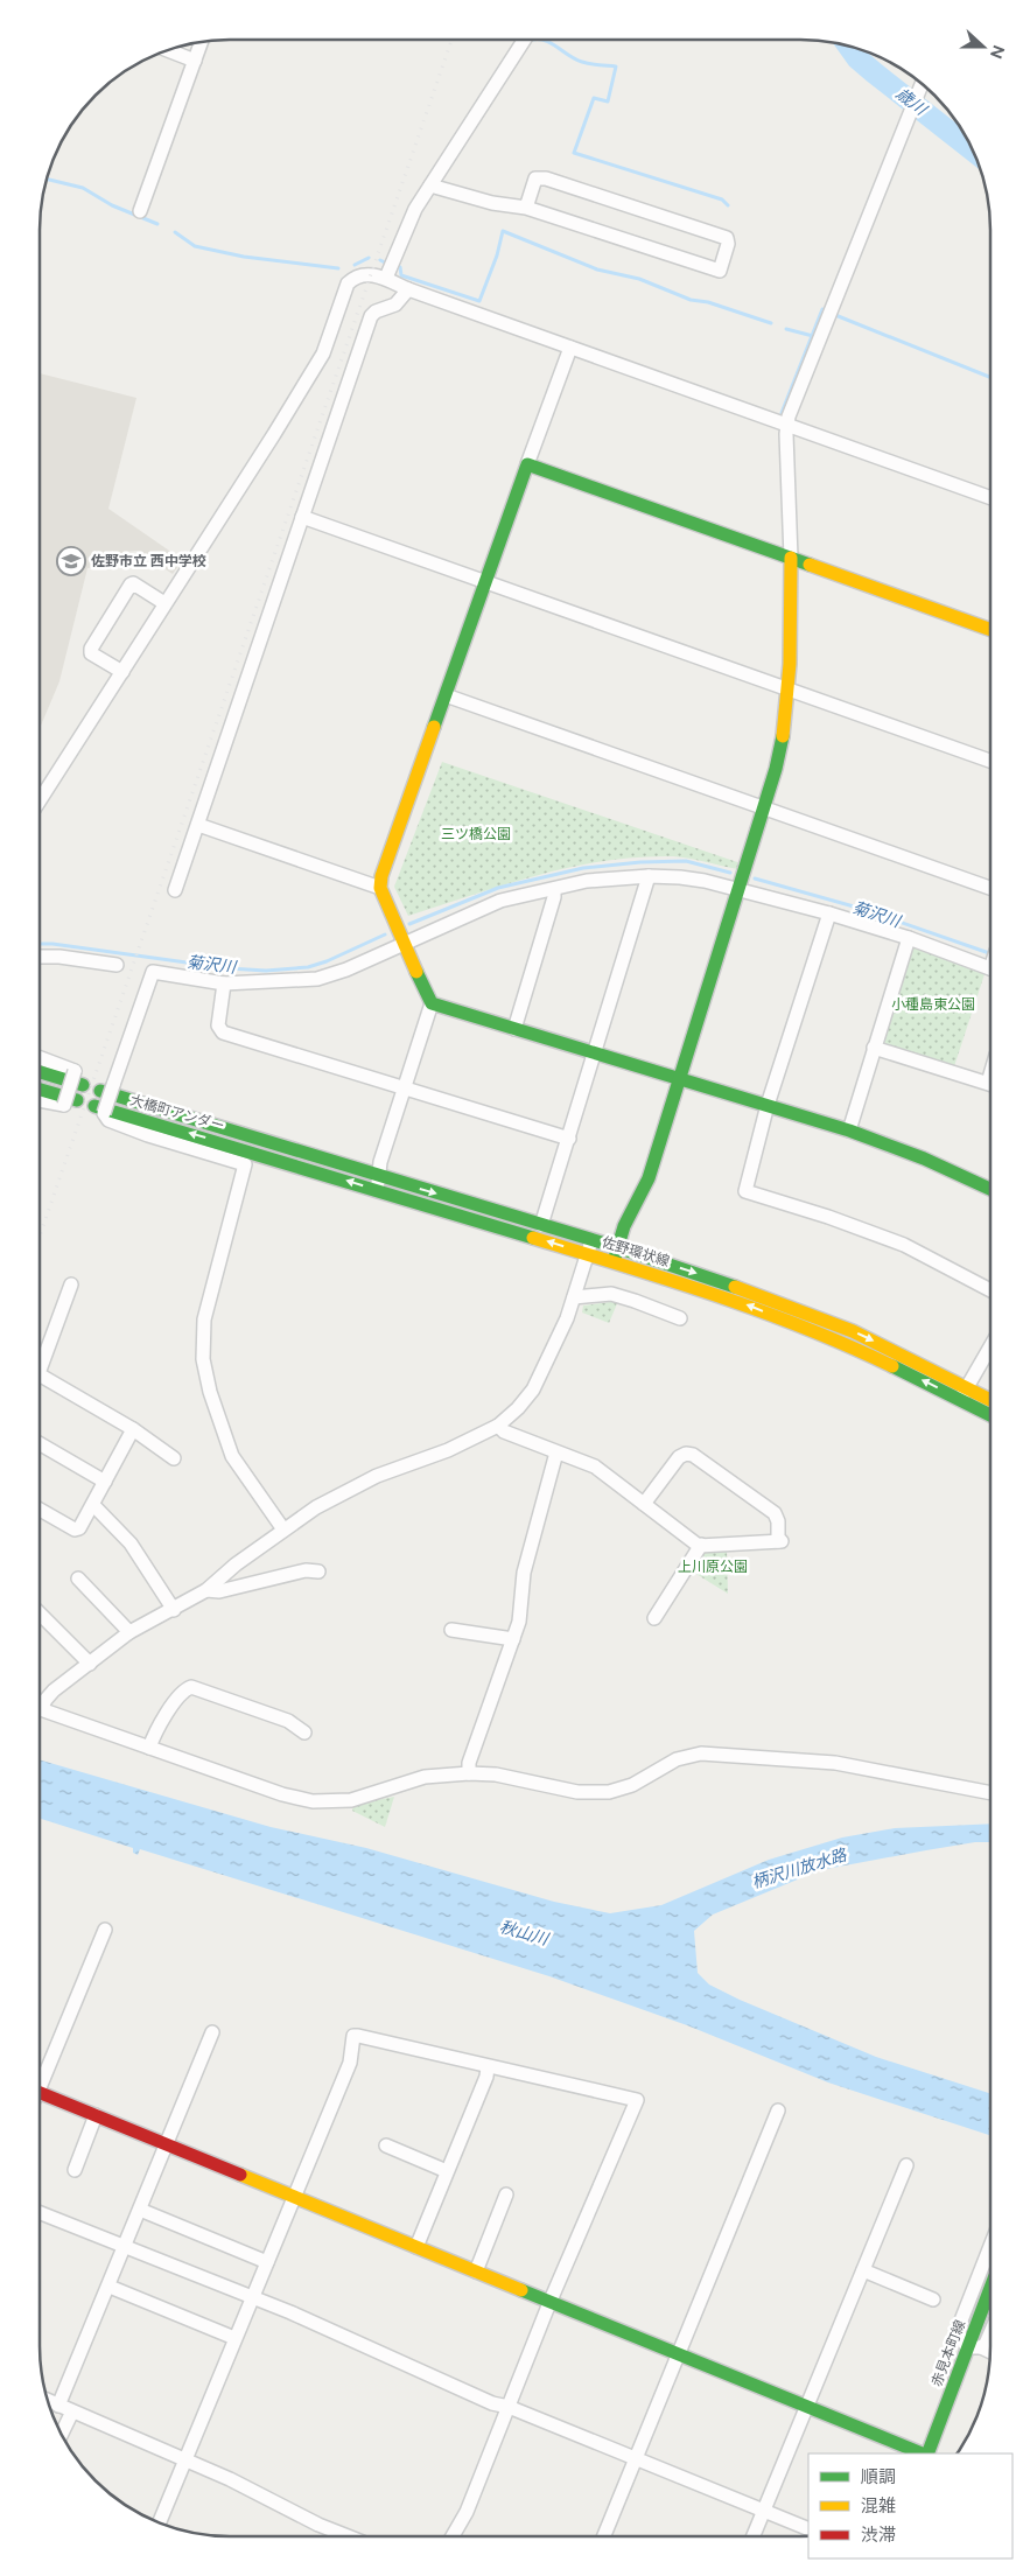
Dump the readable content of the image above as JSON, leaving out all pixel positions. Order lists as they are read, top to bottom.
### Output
{
  "streets": {
    "street": ["大橋町アンダー", "佐野環状線", "赤見本町線"]
  },
  "crossings": [
    ["大橋町アンダー", "佐野環状線"]
  ],
  "water": [
    "歳川",
    "菊沢川",
    "柄沢川放水路",
    "秋山川"
  ],
  "parks": ["三ツ橋公園", "小種島東公園", "上川原公園"],
  "places": {
    "school or university": ["佐野市立 西中学校"]
  },
  "legend": ["順調", "混雑", "渋滞"],
  "north": "right"
}
